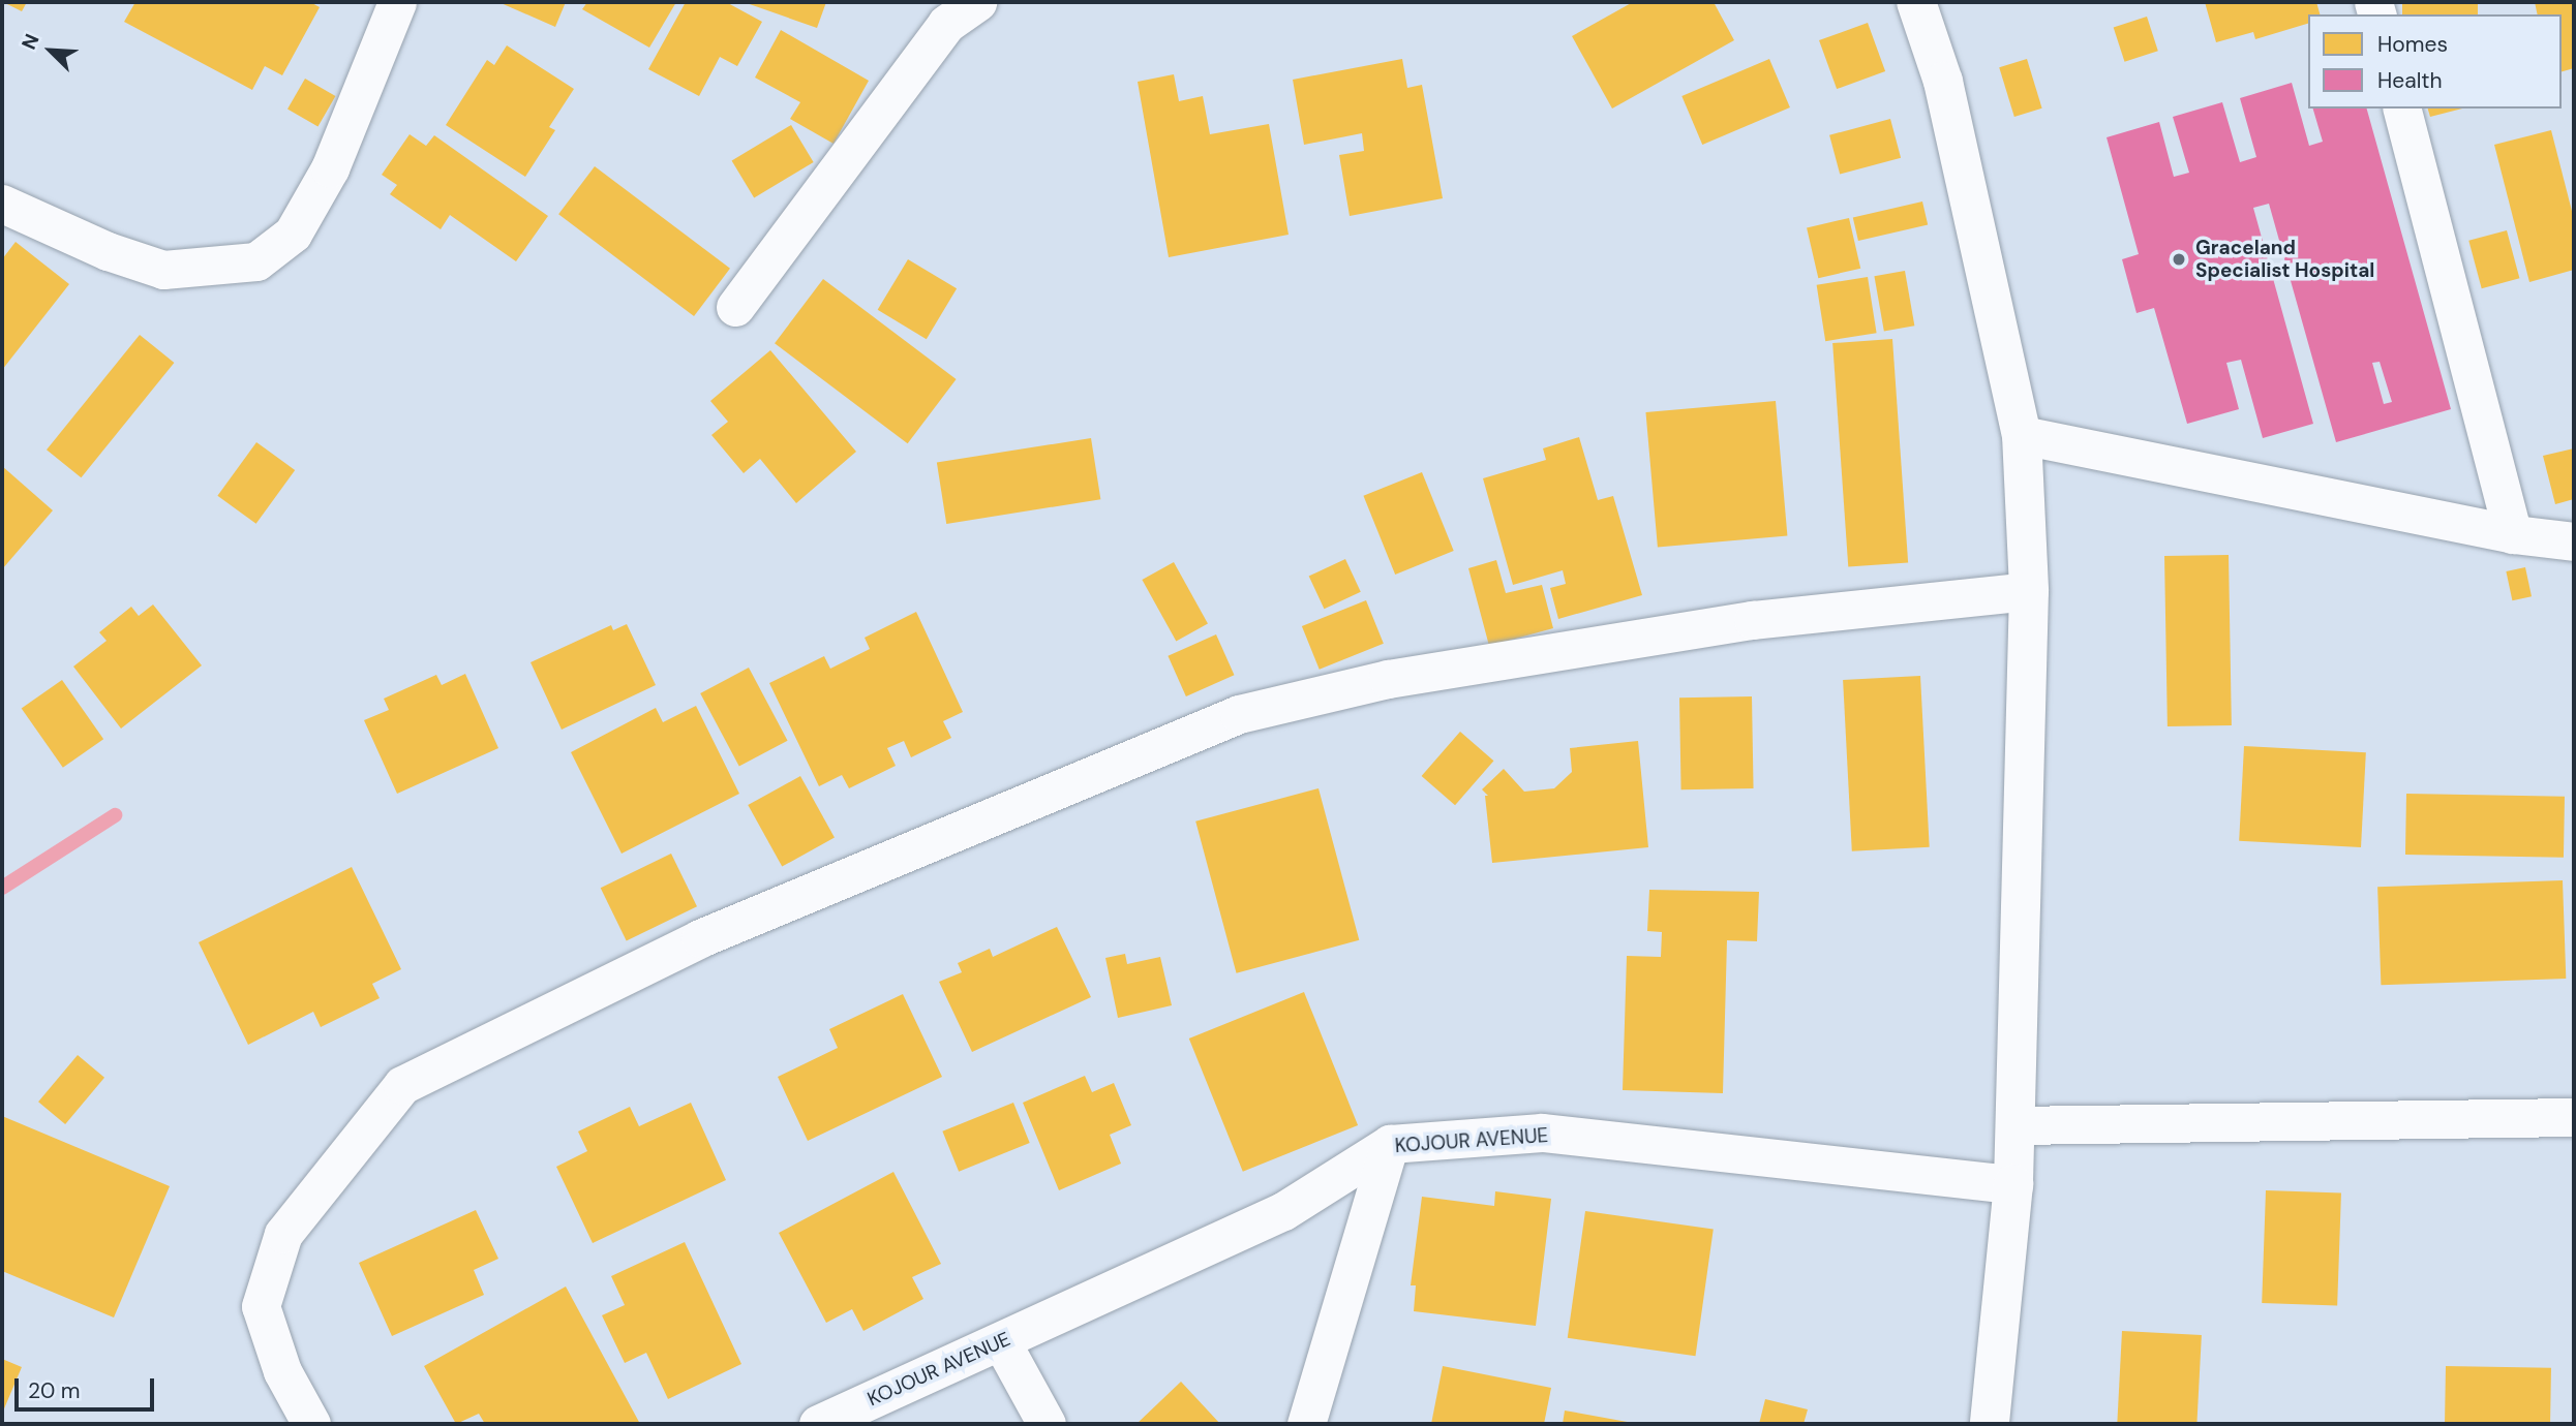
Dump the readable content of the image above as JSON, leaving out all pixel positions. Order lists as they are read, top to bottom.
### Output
{
  "streets": {
    "street": ["KOJOUR AVENUE"]
  },
  "places": ["Graceland Specialist Hospital"],
  "legend": ["Homes", "Health"],
  "scale_bar": "20 m",
  "north": "top left"
}
